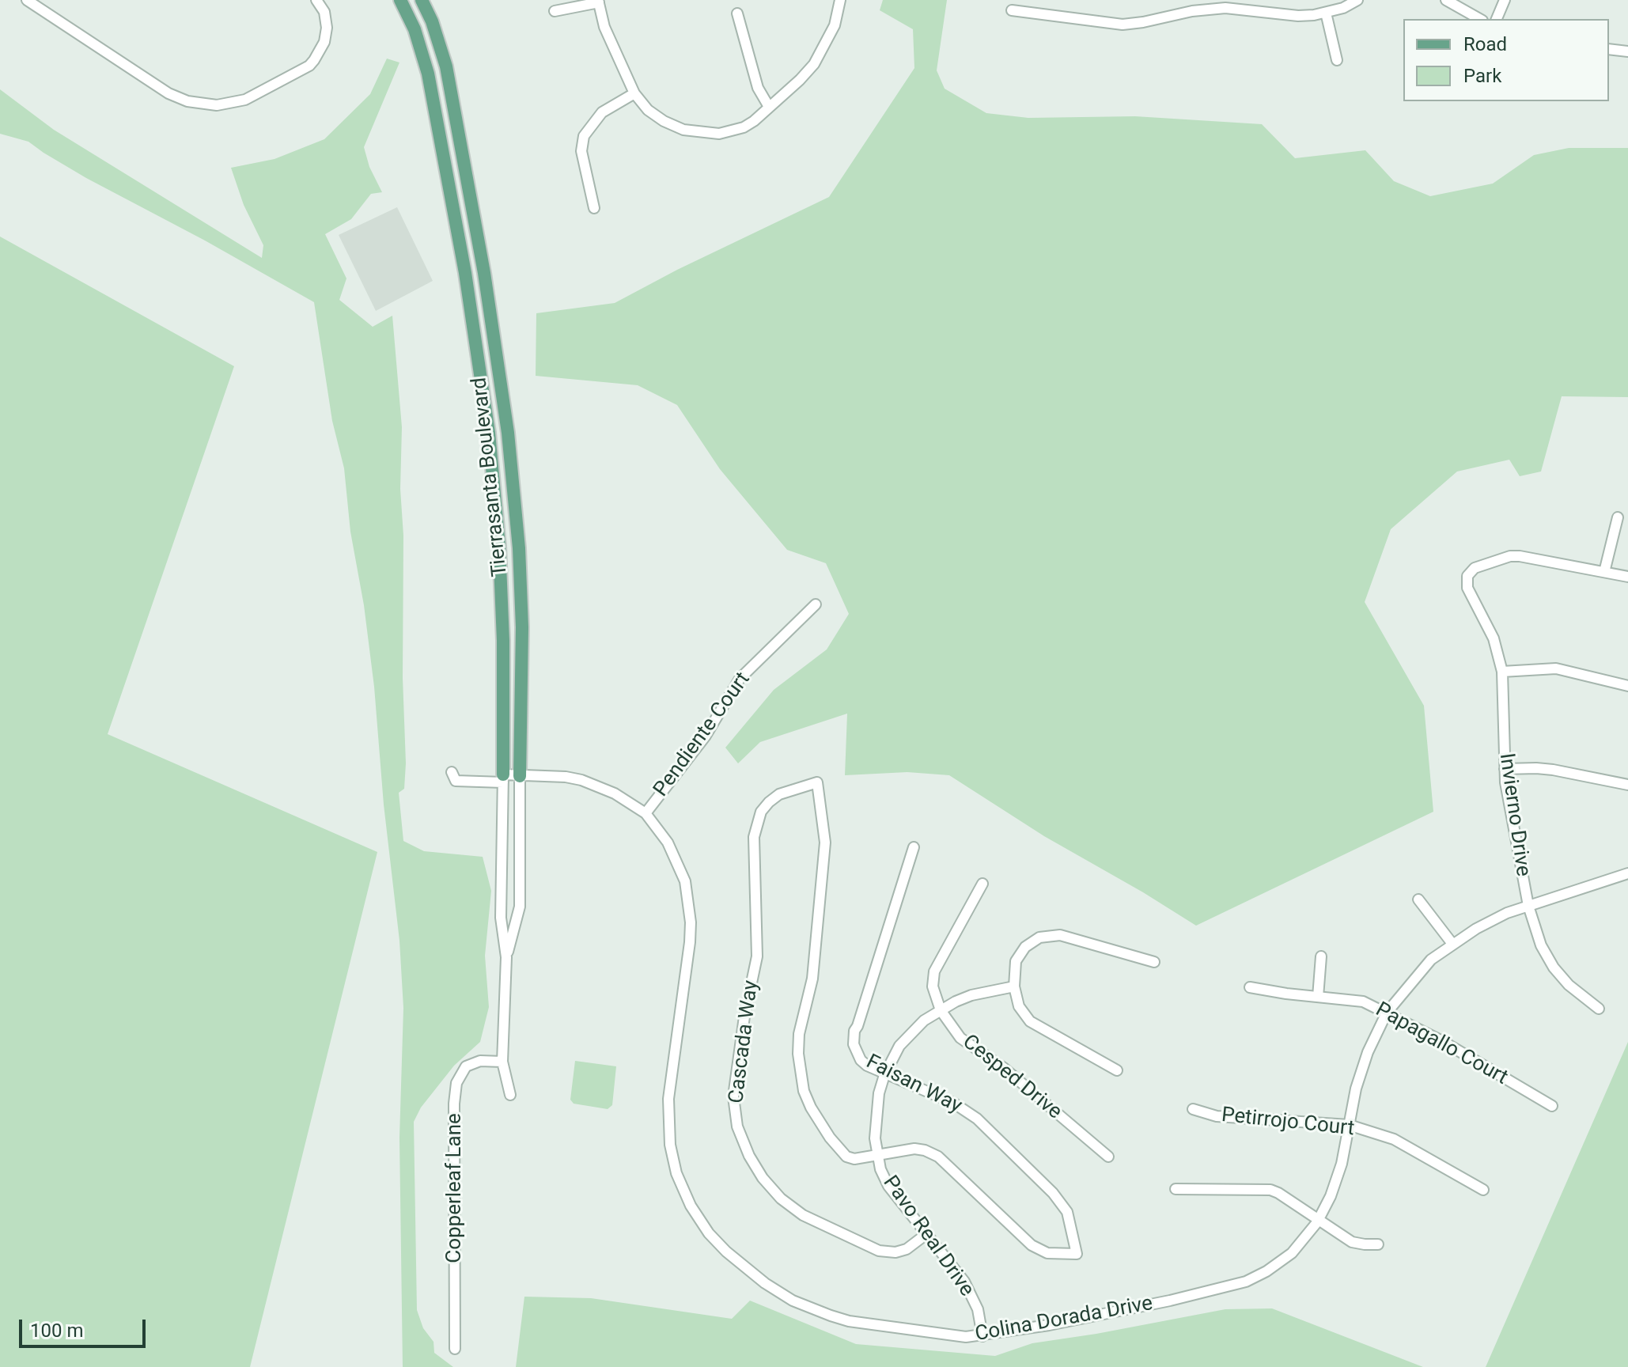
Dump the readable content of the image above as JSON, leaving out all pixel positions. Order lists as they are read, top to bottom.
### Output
{
  "streets": {
    "main road": ["Tierrasanta Boulevard"],
    "street": [
      "Pendiente Court",
      "Invierno Drive",
      "Cascada Way",
      "Papagallo Court",
      "Cesped Drive",
      "Faisan Way",
      "Petirrojo Court",
      "Copperleaf Lane",
      "Pavo Real Drive",
      "Colina Dorada Drive"
    ]
  },
  "crossings": [
    ["Tierrasanta Boulevard", "Copperleaf Lane"],
    ["Tierrasanta Boulevard", "Colina Dorada Drive"],
    ["Pendiente Court", "Colina Dorada Drive"],
    ["Invierno Drive", "Colina Dorada Drive"],
    ["Cascada Way", "Faisan Way"],
    ["Cascada Way", "Pavo Real Drive"],
    ["Papagallo Court", "Colina Dorada Drive"],
    ["Cesped Drive", "Pavo Real Drive"],
    ["Faisan Way", "Pavo Real Drive"],
    ["Petirrojo Court", "Colina Dorada Drive"],
    ["Pavo Real Drive", "Colina Dorada Drive"]
  ],
  "legend": ["Road", "Park"],
  "scale_bar": "100 m"
}
